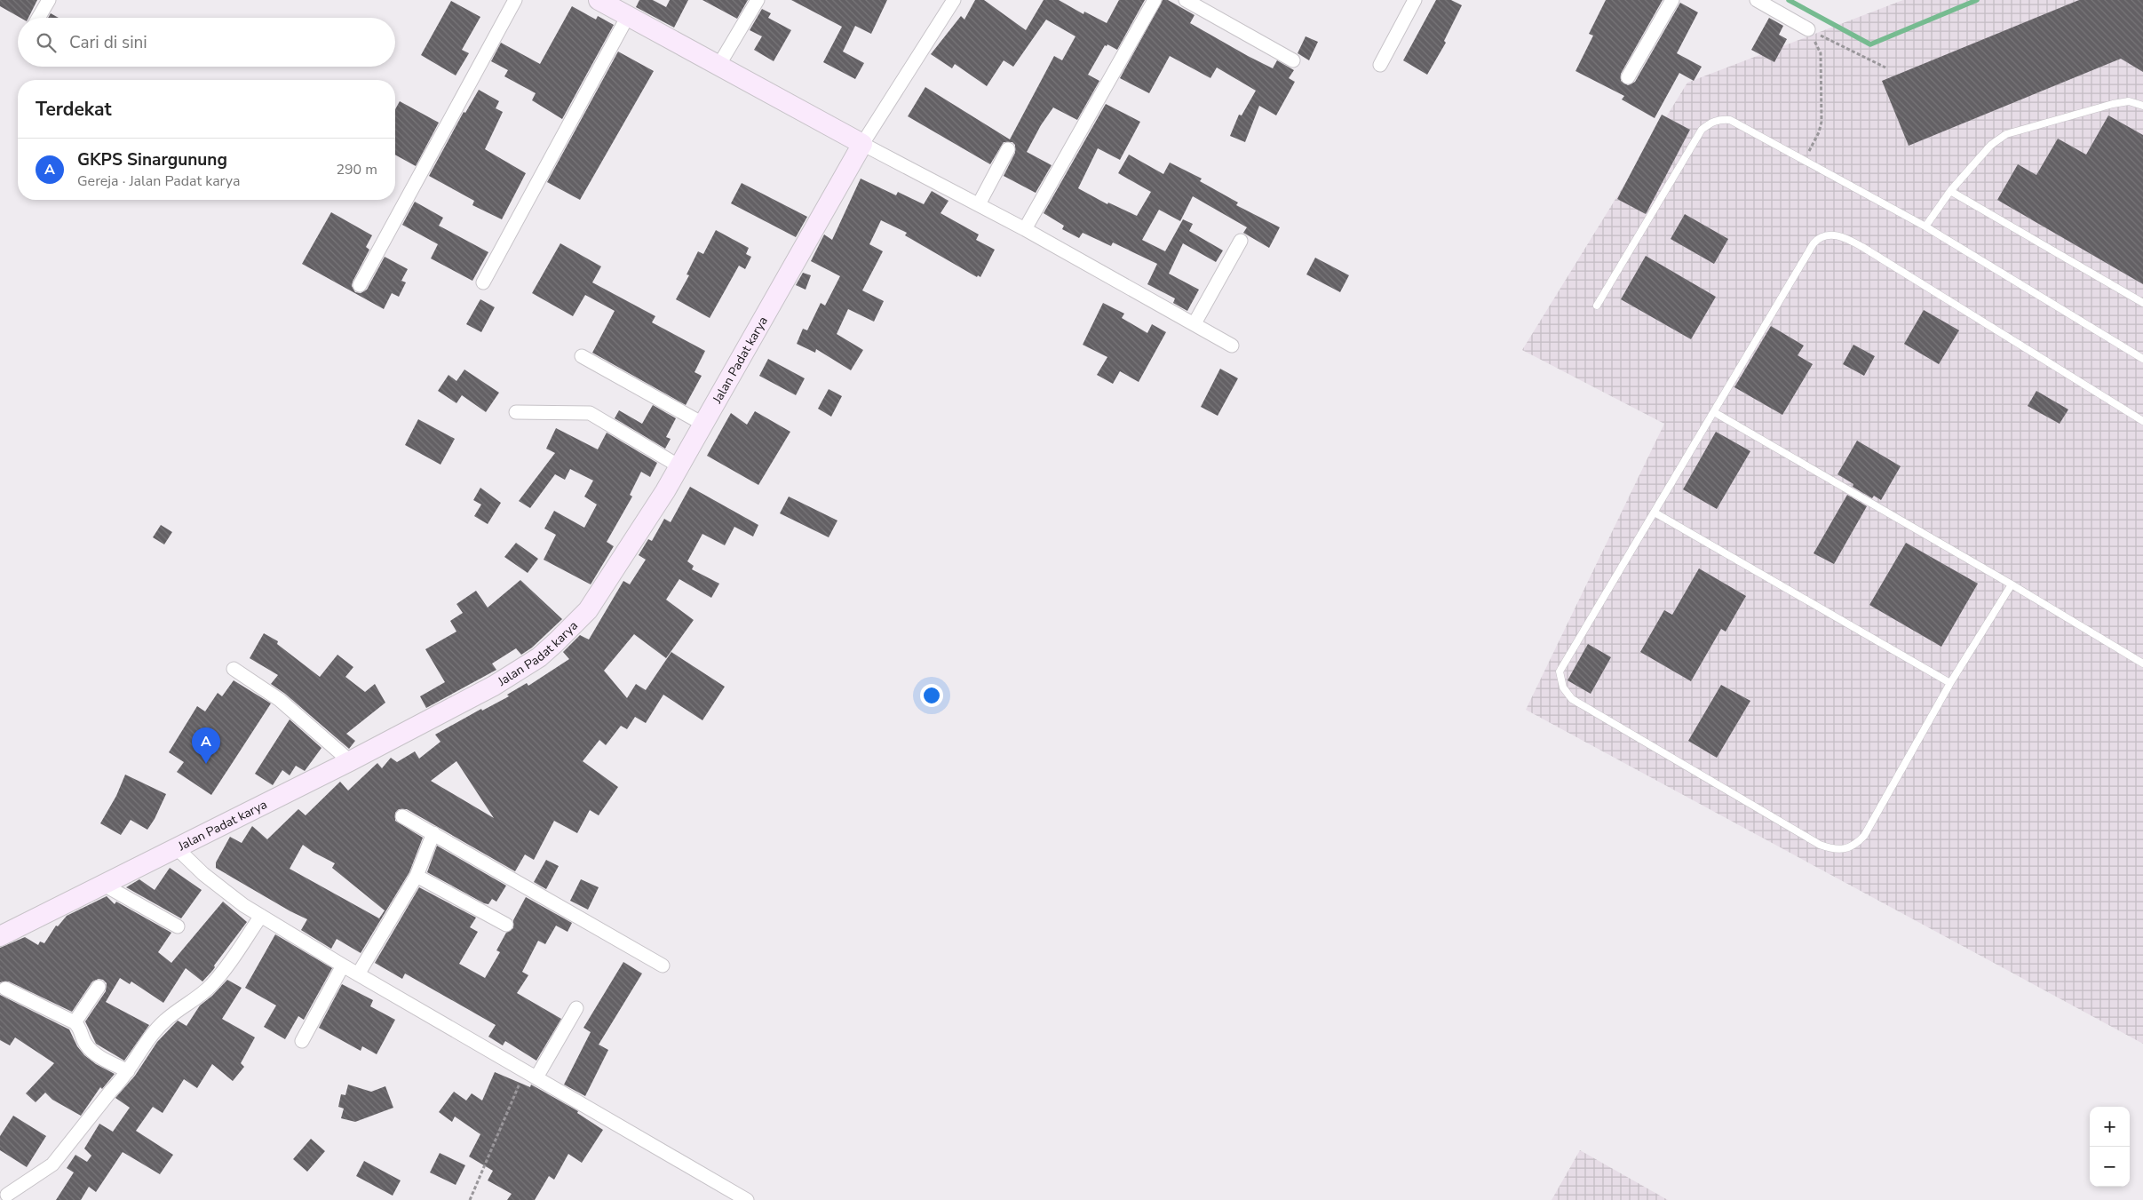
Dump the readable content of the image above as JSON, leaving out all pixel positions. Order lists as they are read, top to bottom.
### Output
{
  "streets": {
    "main road": ["Jalan Padat karya"]
  },
  "page": {
    "search": "Cari di sini",
    "heading": "Terdekat",
    "list": [
      {
        "mark": "A",
        "name": "GKPS Sinargunung",
        "note": "Gereja · Jalan Padat karya",
        "value": "290 m"
      }
    ],
    "pins": "A",
    "map_buttons": ["+", "−"]
  }
}
